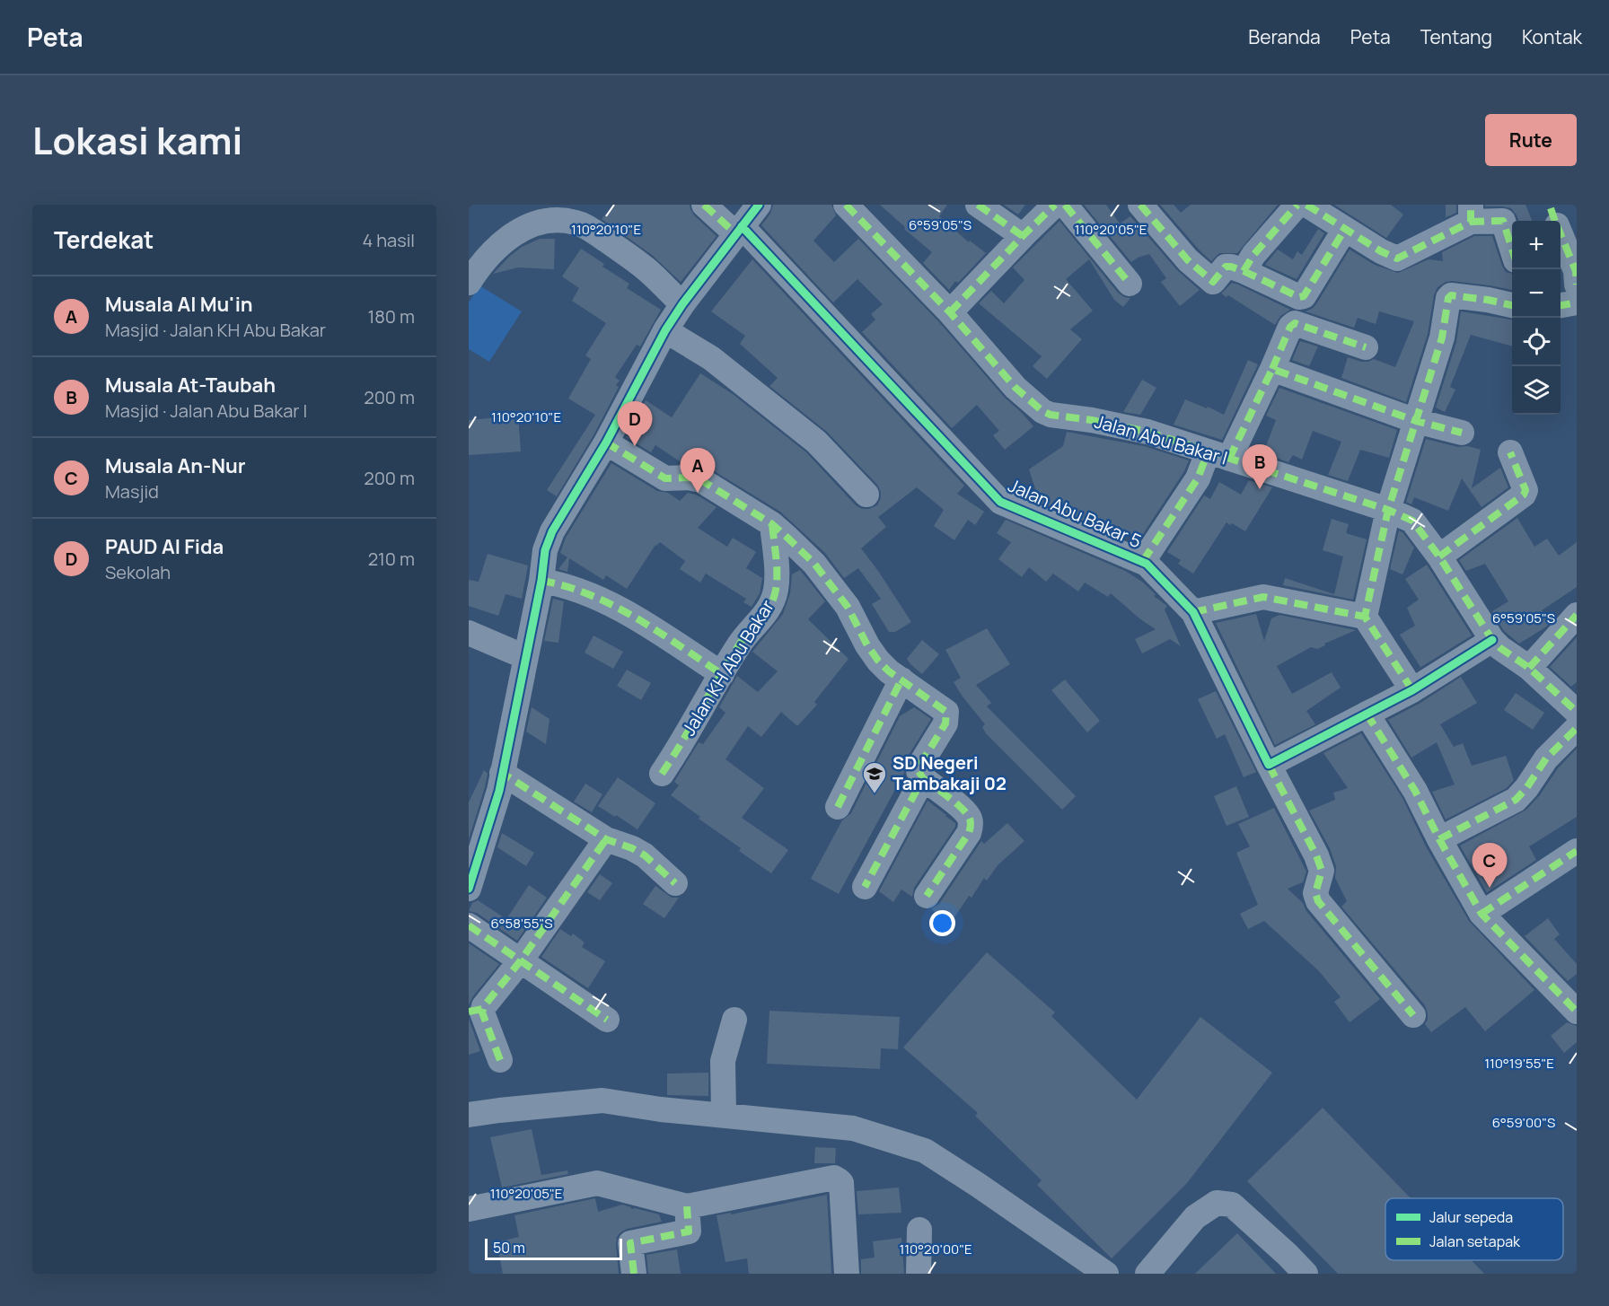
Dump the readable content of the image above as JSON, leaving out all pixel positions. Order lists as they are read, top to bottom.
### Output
{
  "streets": {
    "street": ["Jalan Abu Bakar I", "Jalan Abu Bakar 5", "Jalan KH Abu Bakar"]
  },
  "places": {
    "school or university": ["SD Negeri Tambakaji 02"]
  },
  "legend": ["Jalur sepeda", "Jalan setapak"],
  "scale_bar": "50 m",
  "page": {
    "header": "Peta",
    "nav": [
      "Beranda",
      "Peta",
      "Tentang",
      "Kontak"
    ],
    "title": "Lokasi kami",
    "buttons": "Rute",
    "heading": ["Terdekat", "4 hasil"],
    "map_buttons": ["+", "−"],
    "list": [
      {
        "mark": "A",
        "name": "Musala Al Mu'in",
        "note": "Masjid · Jalan KH Abu Bakar",
        "value": "180 m"
      },
      {
        "mark": "B",
        "name": "Musala At-Taubah",
        "note": "Masjid · Jalan Abu Bakar I",
        "value": "200 m"
      },
      {
        "mark": "C",
        "name": "Musala An-Nur",
        "note": "Masjid",
        "value": "200 m"
      },
      {
        "mark": "D",
        "name": "PAUD Al Fida",
        "note": "Sekolah",
        "value": "210 m"
      }
    ],
    "pins": [
      "D",
      "B",
      "A",
      "C"
    ],
    "scale": "50 m"
  },
  "coordinates": [
    "6°59'05\"S",
    "110°20'10\"E",
    "110°20'05\"E",
    "6°58'55\"S",
    "110°19'55\"E",
    "6°59'00\"S",
    "110°20'00\"E"
  ]
}
